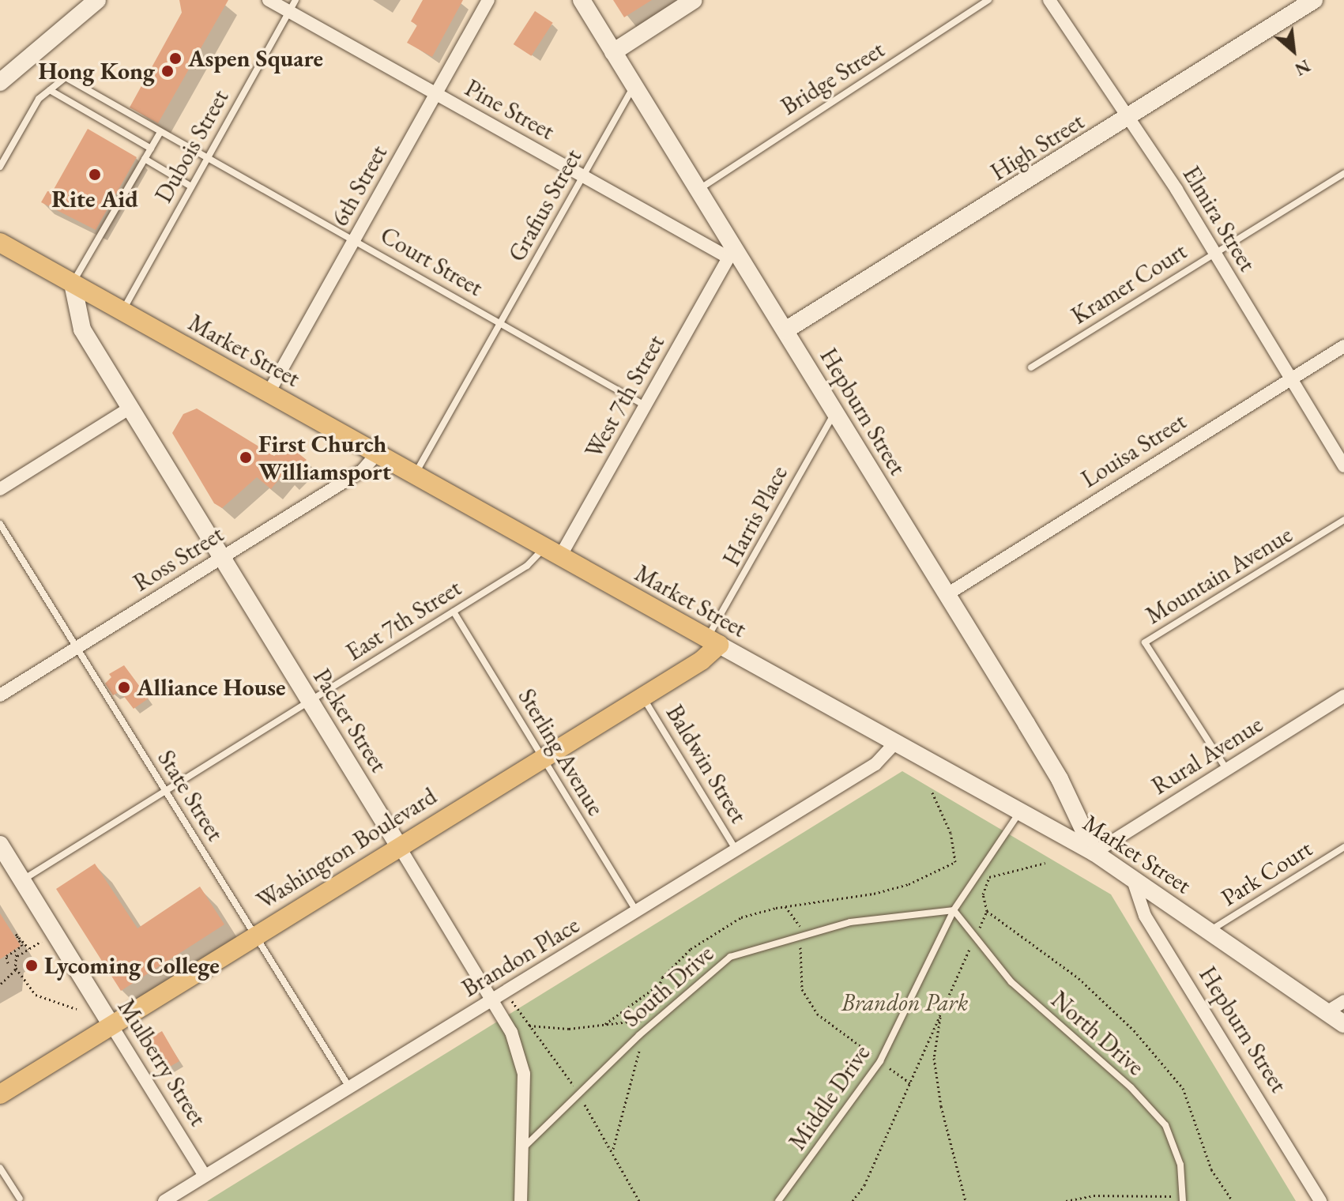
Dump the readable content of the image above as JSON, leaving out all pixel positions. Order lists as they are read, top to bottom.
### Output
{
  "streets": {
    "main road": [
      "High Street",
      "Market Street",
      "Hepburn Street",
      "Packer Street",
      "Washington Boulevard",
      "Mulberry Street"
    ],
    "street": [
      "Pine Street",
      "6th Street",
      "Elmira Street",
      "West 7th Street",
      "Louisa Street",
      "Ross Street",
      "Rural Avenue",
      "Brandon Place"
    ],
    "lane": [
      "Bridge Street",
      "Dubois Street",
      "Grafius Street",
      "Court Street",
      "Kramer Court",
      "Harris Place",
      "Mountain Avenue",
      "East 7th Street",
      "Sterling Avenue",
      "Baldwin Street",
      "State Street",
      "Park Court",
      "South Drive",
      "North Drive",
      "Middle Drive"
    ]
  },
  "crossings": [
    ["Bridge Street", "Hepburn Street"],
    ["Pine Street", "Dubois Street"],
    ["Pine Street", "6th Street"],
    ["Pine Street", "Grafius Street"],
    ["Pine Street", "West 7th Street"],
    ["Pine Street", "Hepburn Street"],
    ["Dubois Street", "Court Street"],
    ["Dubois Street", "Market Street"],
    ["High Street", "Elmira Street"],
    ["High Street", "Hepburn Street"],
    ["6th Street", "Court Street"],
    ["6th Street", "Market Street"],
    ["Grafius Street", "Court Street"],
    ["Grafius Street", "Market Street"],
    ["Grafius Street", "Hepburn Street"],
    ["Elmira Street", "Kramer Court"],
    ["Elmira Street", "Louisa Street"],
    ["Court Street", "West 7th Street"],
    ["Market Street", "West 7th Street"],
    ["Market Street", "Hepburn Street"],
    ["Market Street", "Harris Place"],
    ["Market Street", "Ross Street"],
    ["Market Street", "East 7th Street"],
    ["Market Street", "Packer Street"],
    ["Market Street", "Rural Avenue"],
    ["Market Street", "Washington Boulevard"],
    ["Market Street", "Park Court"],
    ["Market Street", "Brandon Place"],
    ["Market Street", "Middle Drive"],
    ["West 7th Street", "Hepburn Street"],
    ["West 7th Street", "East 7th Street"],
    ["Hepburn Street", "Louisa Street"],
    ["Hepburn Street", "Harris Place"],
    ["Hepburn Street", "Rural Avenue"],
    ["Harris Place", "Washington Boulevard"],
    ["Ross Street", "Packer Street"],
    ["Ross Street", "State Street"],
    ["Mountain Avenue", "Rural Avenue"],
    ["East 7th Street", "Packer Street"],
    ["East 7th Street", "Sterling Avenue"],
    ["East 7th Street", "State Street"],
    ["East 7th Street", "Mulberry Street"],
    ["Packer Street", "Washington Boulevard"],
    ["Packer Street", "Brandon Place"],
    ["Packer Street", "South Drive"],
    ["Sterling Avenue", "Washington Boulevard"],
    ["Sterling Avenue", "Brandon Place"],
    ["Baldwin Street", "Washington Boulevard"],
    ["Baldwin Street", "Brandon Place"],
    ["State Street", "Washington Boulevard"],
    ["State Street", "Brandon Place"],
    ["Washington Boulevard", "Mulberry Street"],
    ["Brandon Place", "Mulberry Street"],
    ["South Drive", "North Drive"],
    ["South Drive", "Middle Drive"],
    ["North Drive", "Middle Drive"]
  ],
  "parks": ["Brandon Park"],
  "places": [
    "Aspen Square",
    "Hong Kong",
    "Rite Aid",
    "First Church Williamsport",
    "Alliance House",
    "Lycoming College"
  ],
  "north": "bottom right"
}
